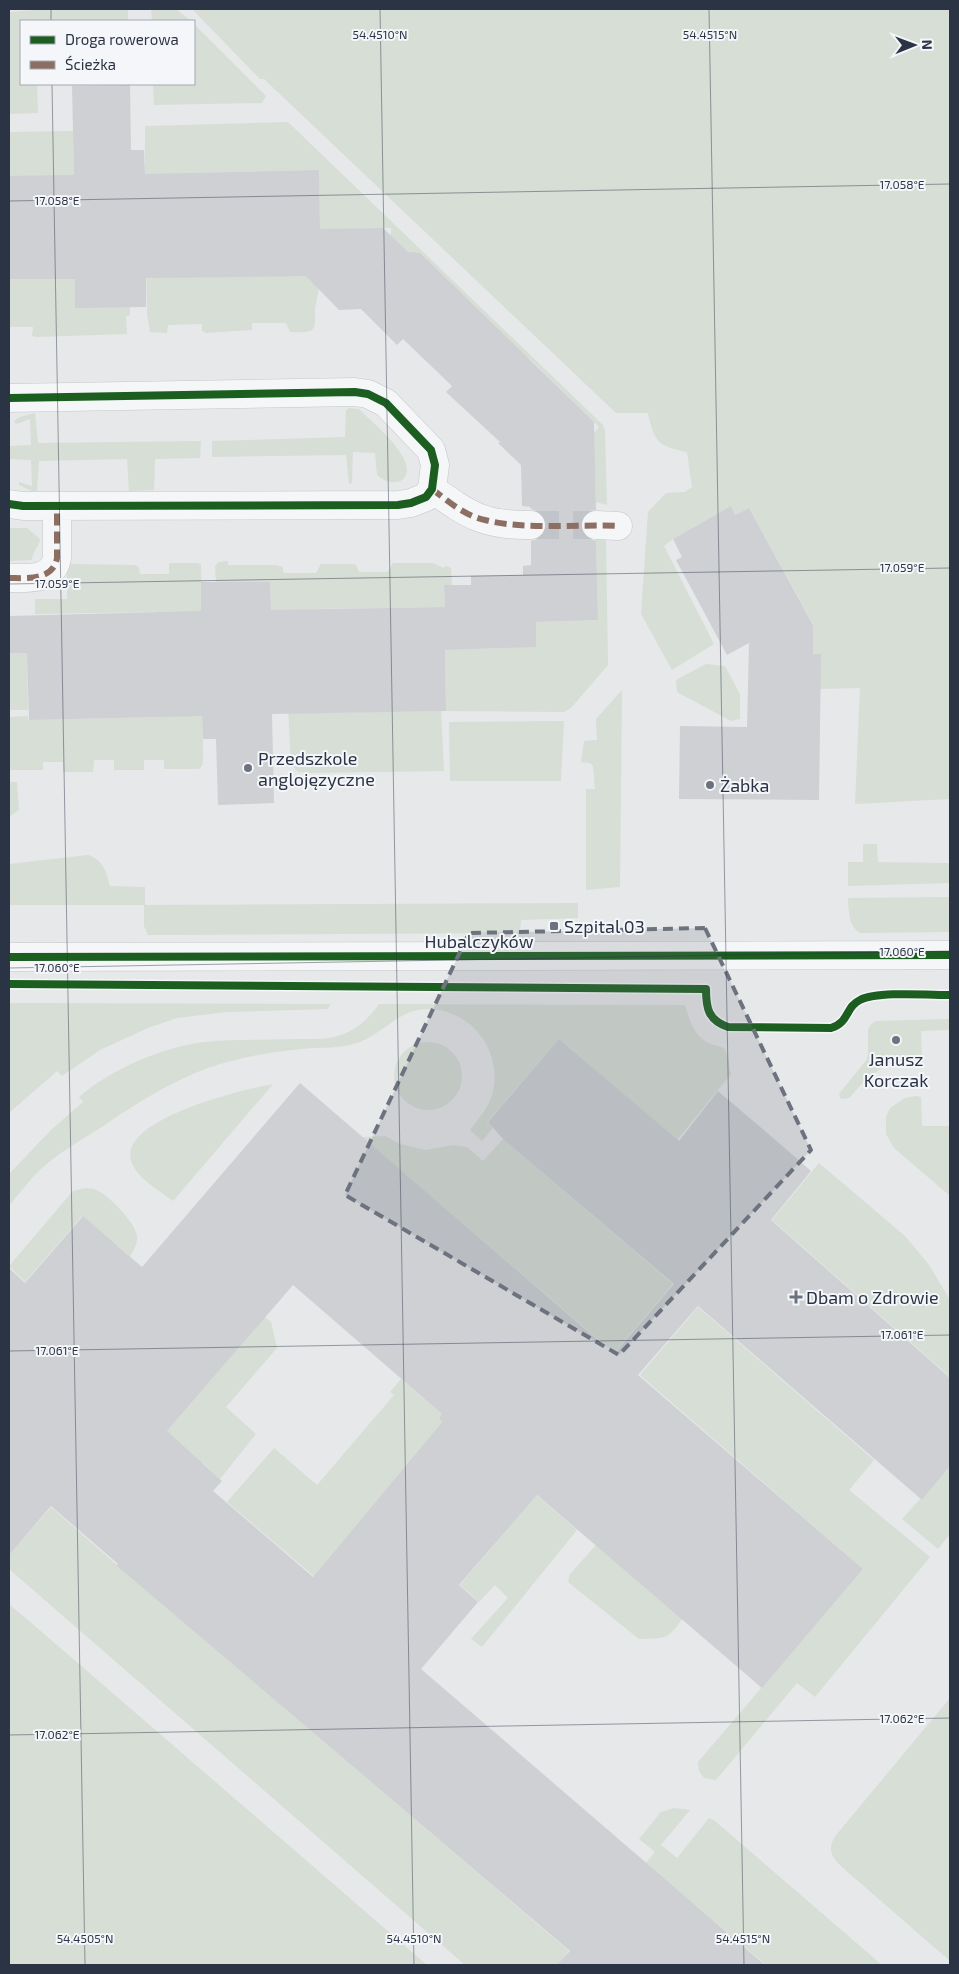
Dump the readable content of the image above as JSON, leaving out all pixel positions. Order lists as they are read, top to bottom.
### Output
{
  "streets": {
    "street": ["Hubalczyków"]
  },
  "places": {
    "other": ["Przedszkole anglojęzyczne", "Żabka", "Janusz Korczak"],
    "transit": ["Szpital 03"],
    "health": ["Dbam o Zdrowie"]
  },
  "legend": ["Droga rowerowa", "Ścieżka"],
  "north": "right",
  "coordinates": [
    "54.4510°N",
    "54.4515°N",
    "17.058°E",
    "17.059°E",
    "17.060°E",
    "17.061°E",
    "17.062°E",
    "54.4505°N"
  ]
}
